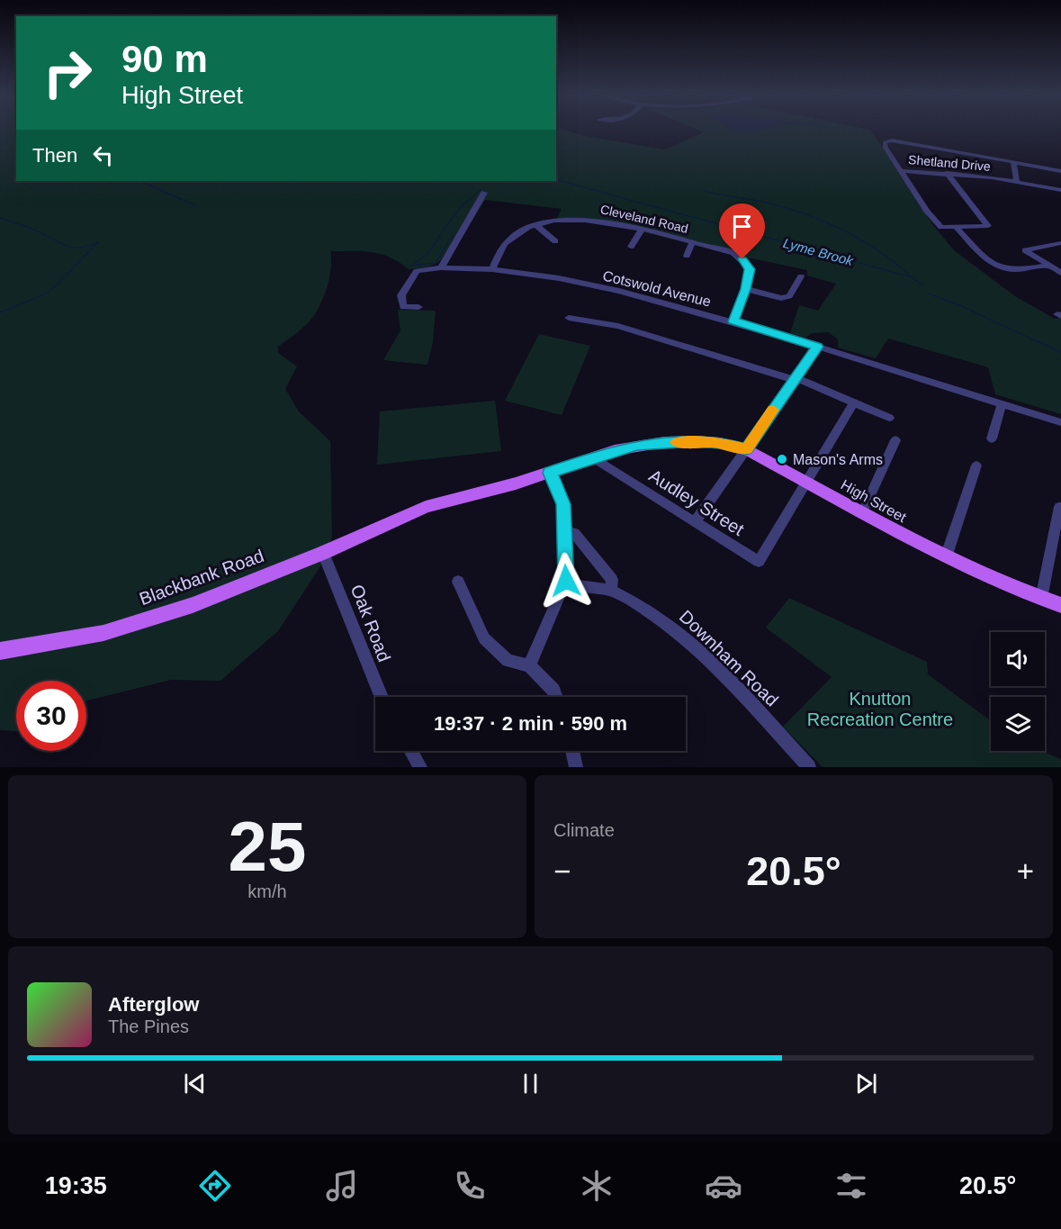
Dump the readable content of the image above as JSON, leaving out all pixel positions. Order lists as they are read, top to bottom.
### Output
{
  "streets": {
    "main road": ["High Street", "Blackbank Road"],
    "street": [
      "Shetland Drive",
      "Cleveland Road",
      "Cotswold Avenue",
      "Audley Street",
      "Oak Road",
      "Downham Road"
    ]
  },
  "crossings": [
    ["Cleveland Road", "Cotswold Avenue"],
    ["High Street", "Audley Street"],
    ["High Street", "Blackbank Road"],
    ["Blackbank Road", "Oak Road"]
  ],
  "water": ["Lyme Brook"],
  "parks": ["Knutton Recreation Centre"],
  "places": ["Mason's Arms"],
  "page": {
    "turn": ["90 m", "High Street"],
    "then": "Then",
    "limit": "30",
    "trip": "19:37 · 2 min · 590 m",
    "tile": [
      ["25", "km/h"],
      "Climate"
    ],
    "heat": ["−", "20.5°", "+"],
    "song": ["Afterglow", "The Pines"],
    "tabs": ["19:35", "20.5°"]
  }
}
